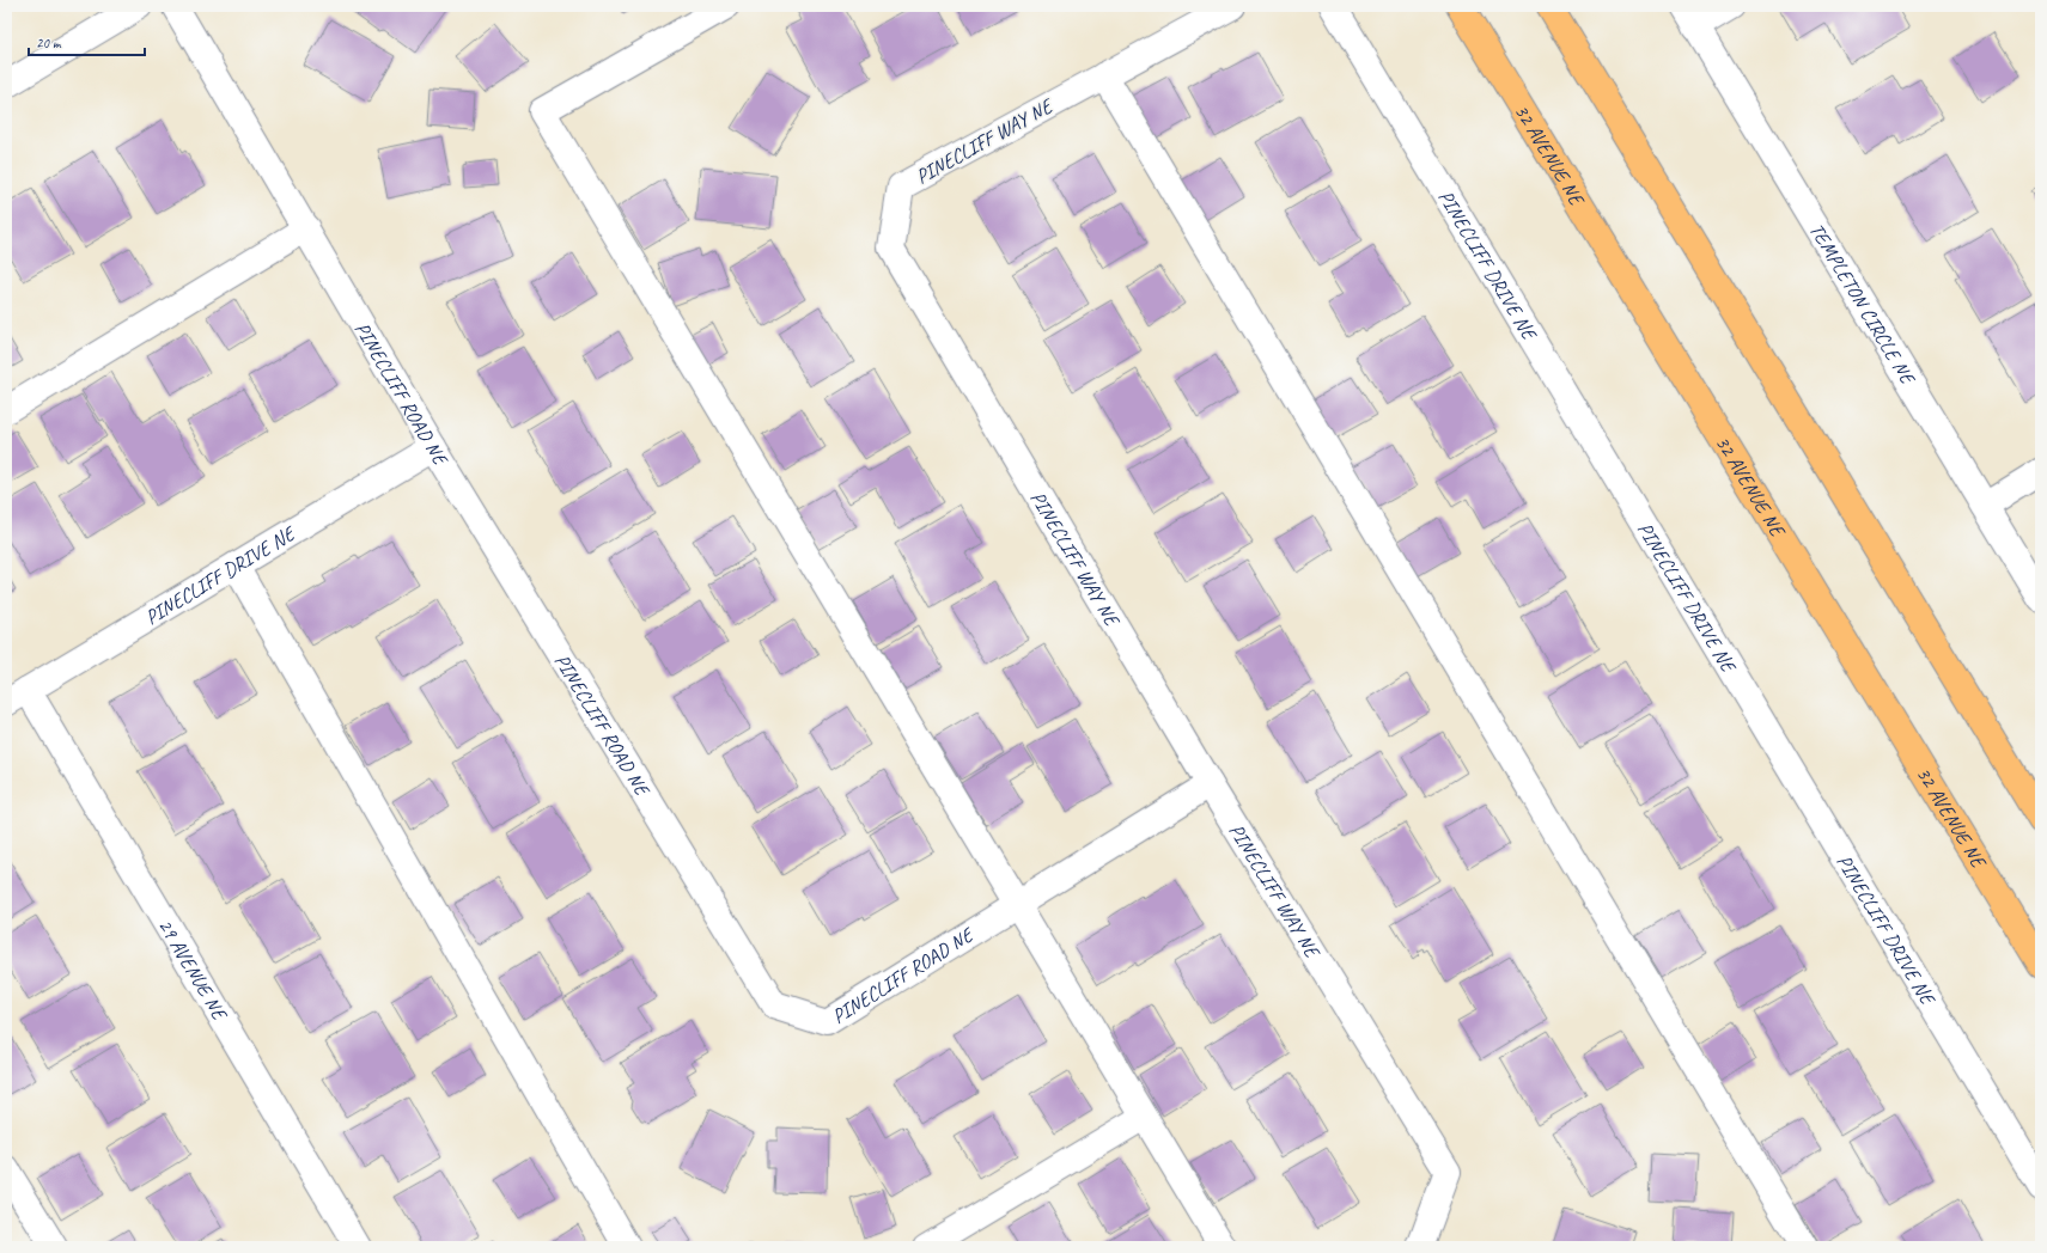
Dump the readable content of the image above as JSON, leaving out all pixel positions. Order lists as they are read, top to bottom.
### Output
{
  "streets": {
    "main road": ["32 AVENUE NE"],
    "street": [
      "PINECLIFF WAY NE",
      "PINECLIFF DRIVE NE",
      "TEMPLETON CIRCLE NE",
      "PINECLIFF ROAD NE",
      "29 AVENUE NE"
    ]
  },
  "crossings": [
    ["PINECLIFF WAY NE", "PINECLIFF ROAD NE"],
    ["PINECLIFF DRIVE NE", "PINECLIFF ROAD NE"],
    ["PINECLIFF DRIVE NE", "29 AVENUE NE"]
  ],
  "scale_bar": "20 m"
}
